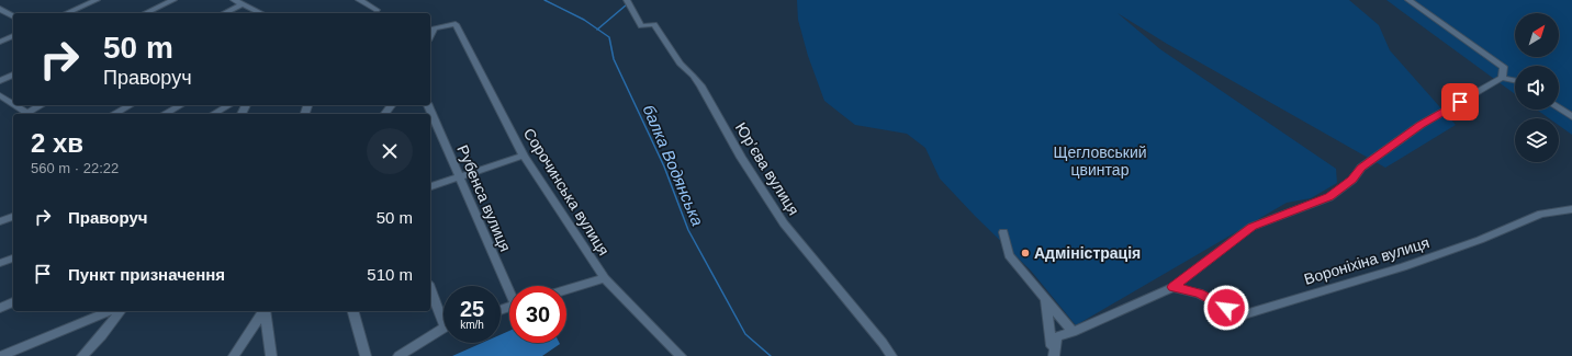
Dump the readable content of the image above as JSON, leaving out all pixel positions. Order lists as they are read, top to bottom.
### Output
{
  "streets": {
    "street": [
      "Юр’єва вулиця",
      "Сорочинська вулиця",
      "Рубенса вулиця",
      "Вороніхіна вулиця"
    ]
  },
  "water": ["балка Водянська"],
  "parks": ["Щегловський цвинтар"],
  "places": ["Адміністрація"],
  "north": "top right",
  "page": {
    "turn": ["50 m", "Праворуч"],
    "heading": ["2 хв", "560 m · 22:22"],
    "list": [
      {
        "name": "Праворуч",
        "value": "50 m"
      },
      {
        "name": "Пункт призначення",
        "value": "510 m"
      }
    ],
    "speed": "25 km/h",
    "limit": "30"
  }
}
